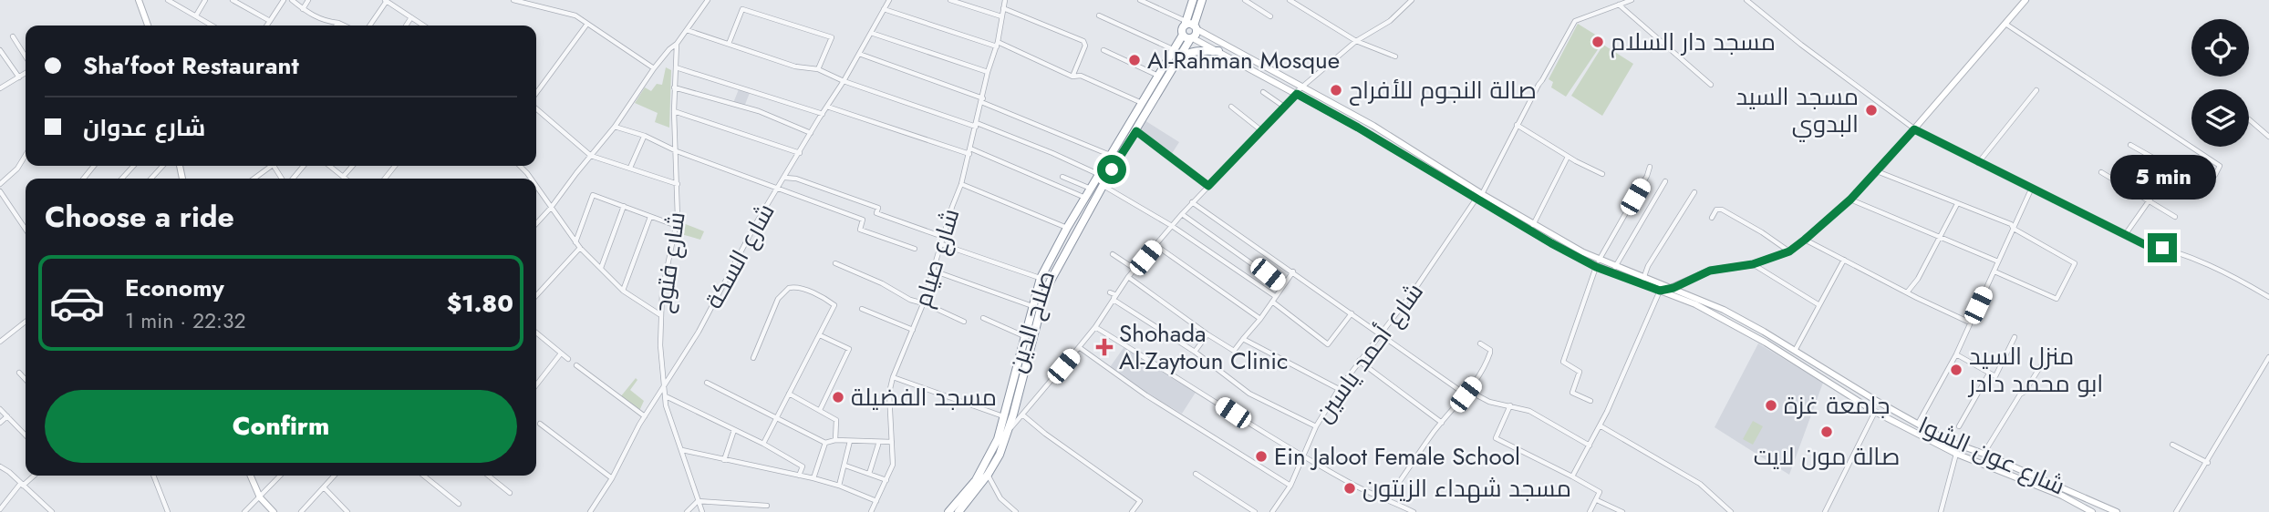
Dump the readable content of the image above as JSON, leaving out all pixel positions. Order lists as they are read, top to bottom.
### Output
{
  "streets": {
    "highway": ["صلاح الدين"],
    "main road": ["شارع عون الشوا"],
    "street": [
      "شارع السكة",
      "شارع صيام",
      "شارع فتوح",
      "شارع أحمد ياسين"
    ]
  },
  "crossings": [
    ["شارع السكة", "شارع فتوح"],
    ["صلاح الدين", "شارع عون الشوا"],
    ["شارع أحمد ياسين", "شارع عون الشوا"]
  ],
  "places": {
    "other": [
      "مسجد دار السلام",
      "Al-Rahman Mosque",
      "صالة النجوم للأفراح",
      "مسجد السيد البدوي",
      "منزل السيد ابو محمد دادر",
      "مسجد الفضيلة",
      "جامعة غزة",
      "صالة مون لايت",
      "Ein Jaloot Female School",
      "مسجد شهداء الزيتون"
    ],
    "health": ["Shohada Al-Zaytoun Clinic"]
  },
  "page": {
    "banner": ["Sha'foot Restaurant", "شارع عدوان"],
    "bubble": "5 min",
    "heading": "Choose a ride",
    "list": [
      {
        "name": "Economy",
        "note": "1 min · 22:32",
        "value": "$1.80"
      }
    ],
    "buttons": "Confirm"
  }
}
